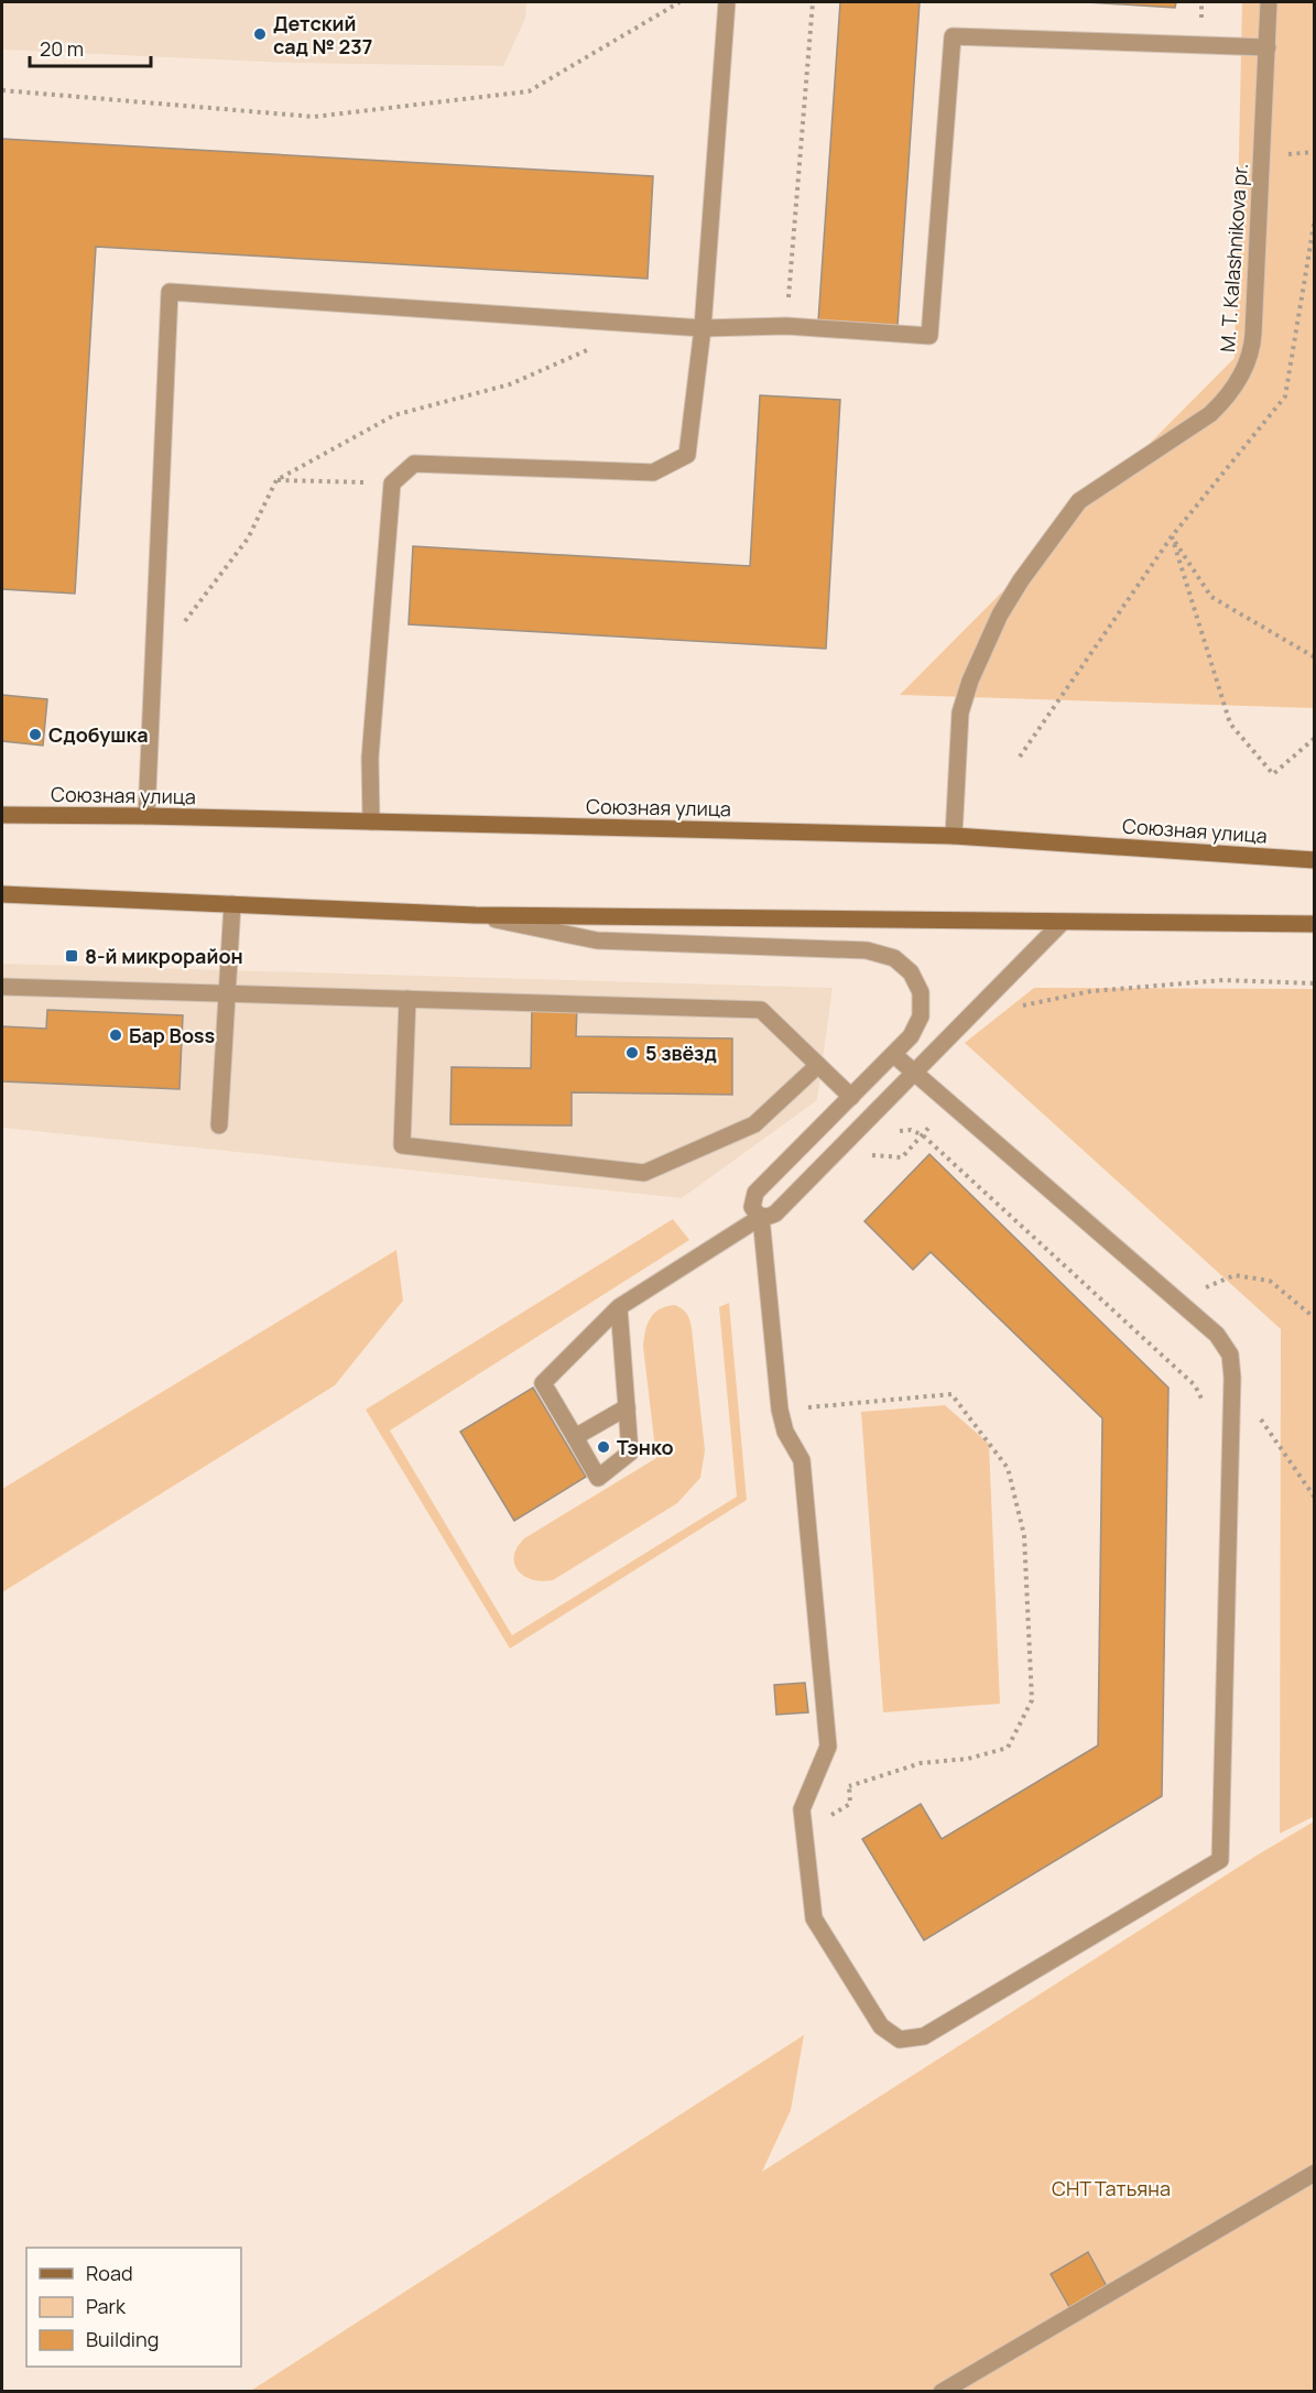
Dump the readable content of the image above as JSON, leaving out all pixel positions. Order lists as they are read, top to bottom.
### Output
{
  "streets": {
    "main road": ["Союзная улица"],
    "street": ["M. T. Kalashnikova pr."]
  },
  "crossings": [
    ["M. T. Kalashnikova pr.", "Союзная улица"]
  ],
  "parks": ["СНТ Татьяна"],
  "places": {
    "other": [
      "Детский сад № 237",
      "Сдобушка",
      "Бар Boss",
      "5 звёзд",
      "Тэнко"
    ],
    "transit": ["8-й микрорайон"]
  },
  "legend": ["Road", "Park", "Building"],
  "scale_bar": "20 m"
}
